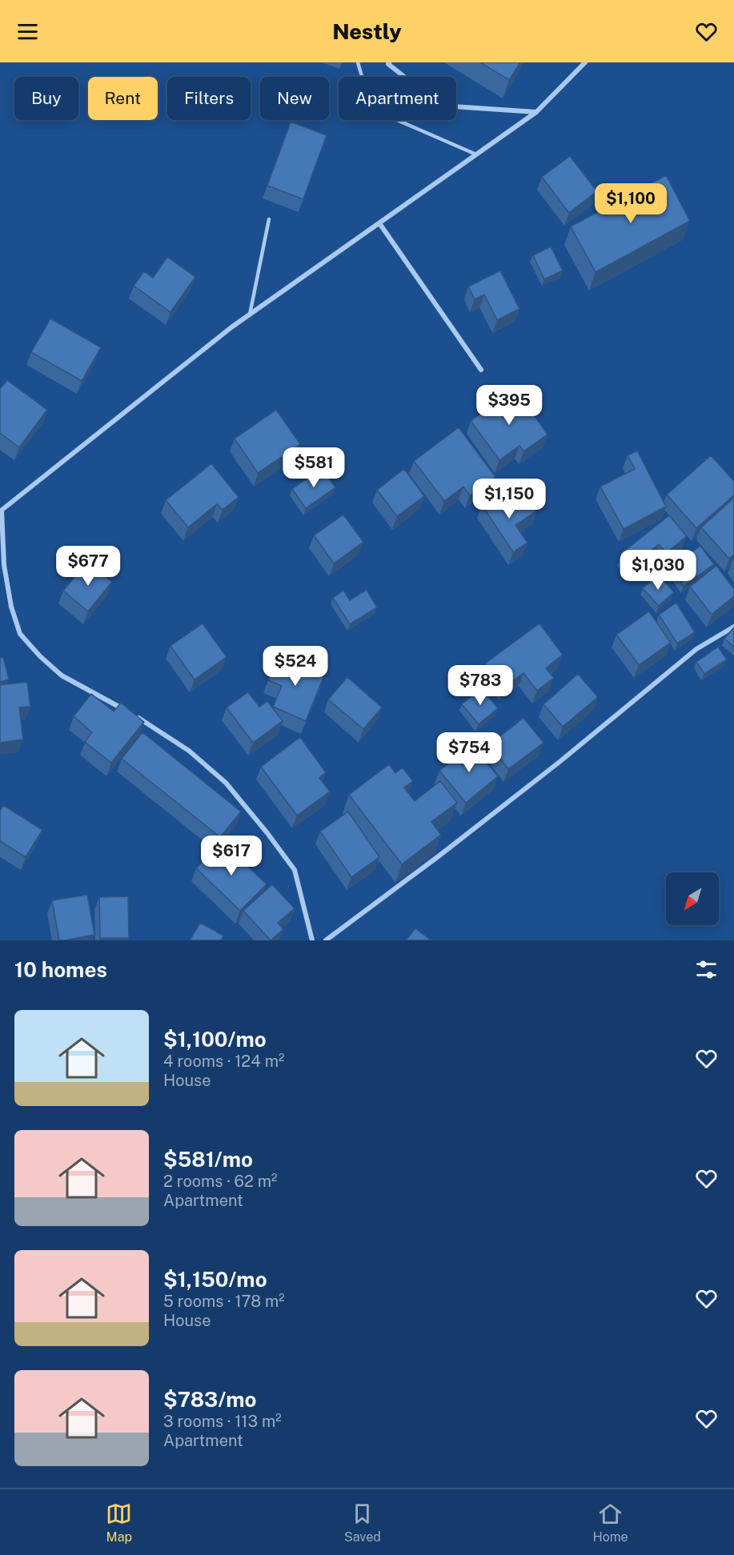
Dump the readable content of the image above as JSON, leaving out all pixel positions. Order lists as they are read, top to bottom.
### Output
{
  "north": "bottom left",
  "page": {
    "header": "Nestly",
    "chip": [
      "Buy",
      "Rent",
      "Filters",
      "New",
      "Apartment"
    ],
    "price": [
      "$1,100",
      "$395",
      "$581",
      "$1,150",
      "$677",
      "$1,030",
      "$524",
      "$783",
      "$754",
      "$617"
    ],
    "heading": "10 homes",
    "list": [
      {
        "name": "$1,100/mo",
        "note": "4 rooms · 124 m² · House"
      },
      {
        "name": "$581/mo",
        "note": "2 rooms · 62 m² · Apartment"
      },
      {
        "name": "$1,150/mo",
        "note": "5 rooms · 178 m² · House"
      },
      {
        "name": "$783/mo",
        "note": "3 rooms · 113 m² · Apartment"
      }
    ],
    "tabs": ["Map", "Saved", "Home"]
  }
}
